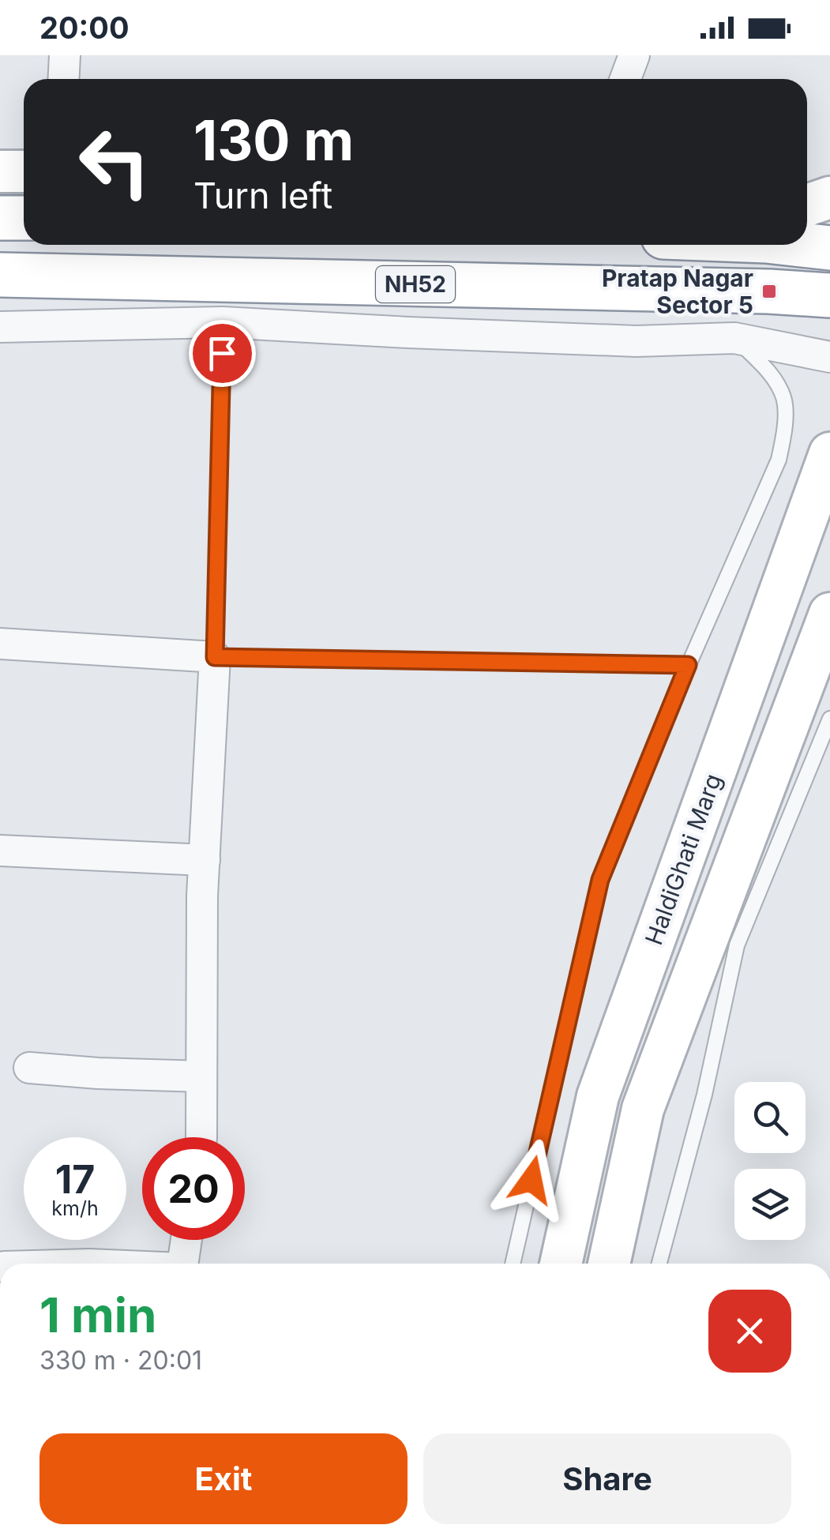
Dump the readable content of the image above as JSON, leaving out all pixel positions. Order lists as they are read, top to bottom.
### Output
{
  "streets": {
    "highway": ["NH52"],
    "street": ["HaldiGhati Marg"]
  },
  "places": {
    "transit": ["Pratap Nagar Sector 5"]
  },
  "page": {
    "status": "20:00",
    "turn": ["130 m", "Turn left"],
    "speed": "17 km/h",
    "limit": "20",
    "heading": ["1 min", "330 m · 20:01"],
    "buttons": ["Exit", "Share"]
  }
}
